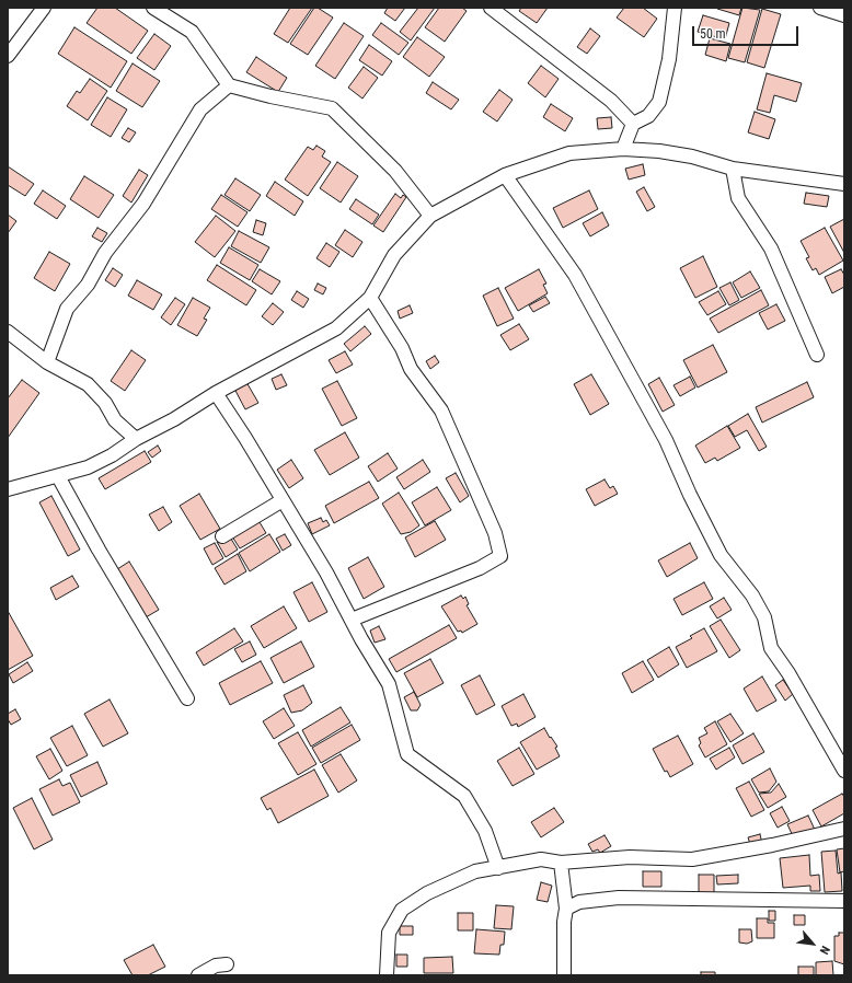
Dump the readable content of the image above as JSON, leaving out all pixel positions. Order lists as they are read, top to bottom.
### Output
{
  "scale_bar": "50 m",
  "north": "bottom right"
}
